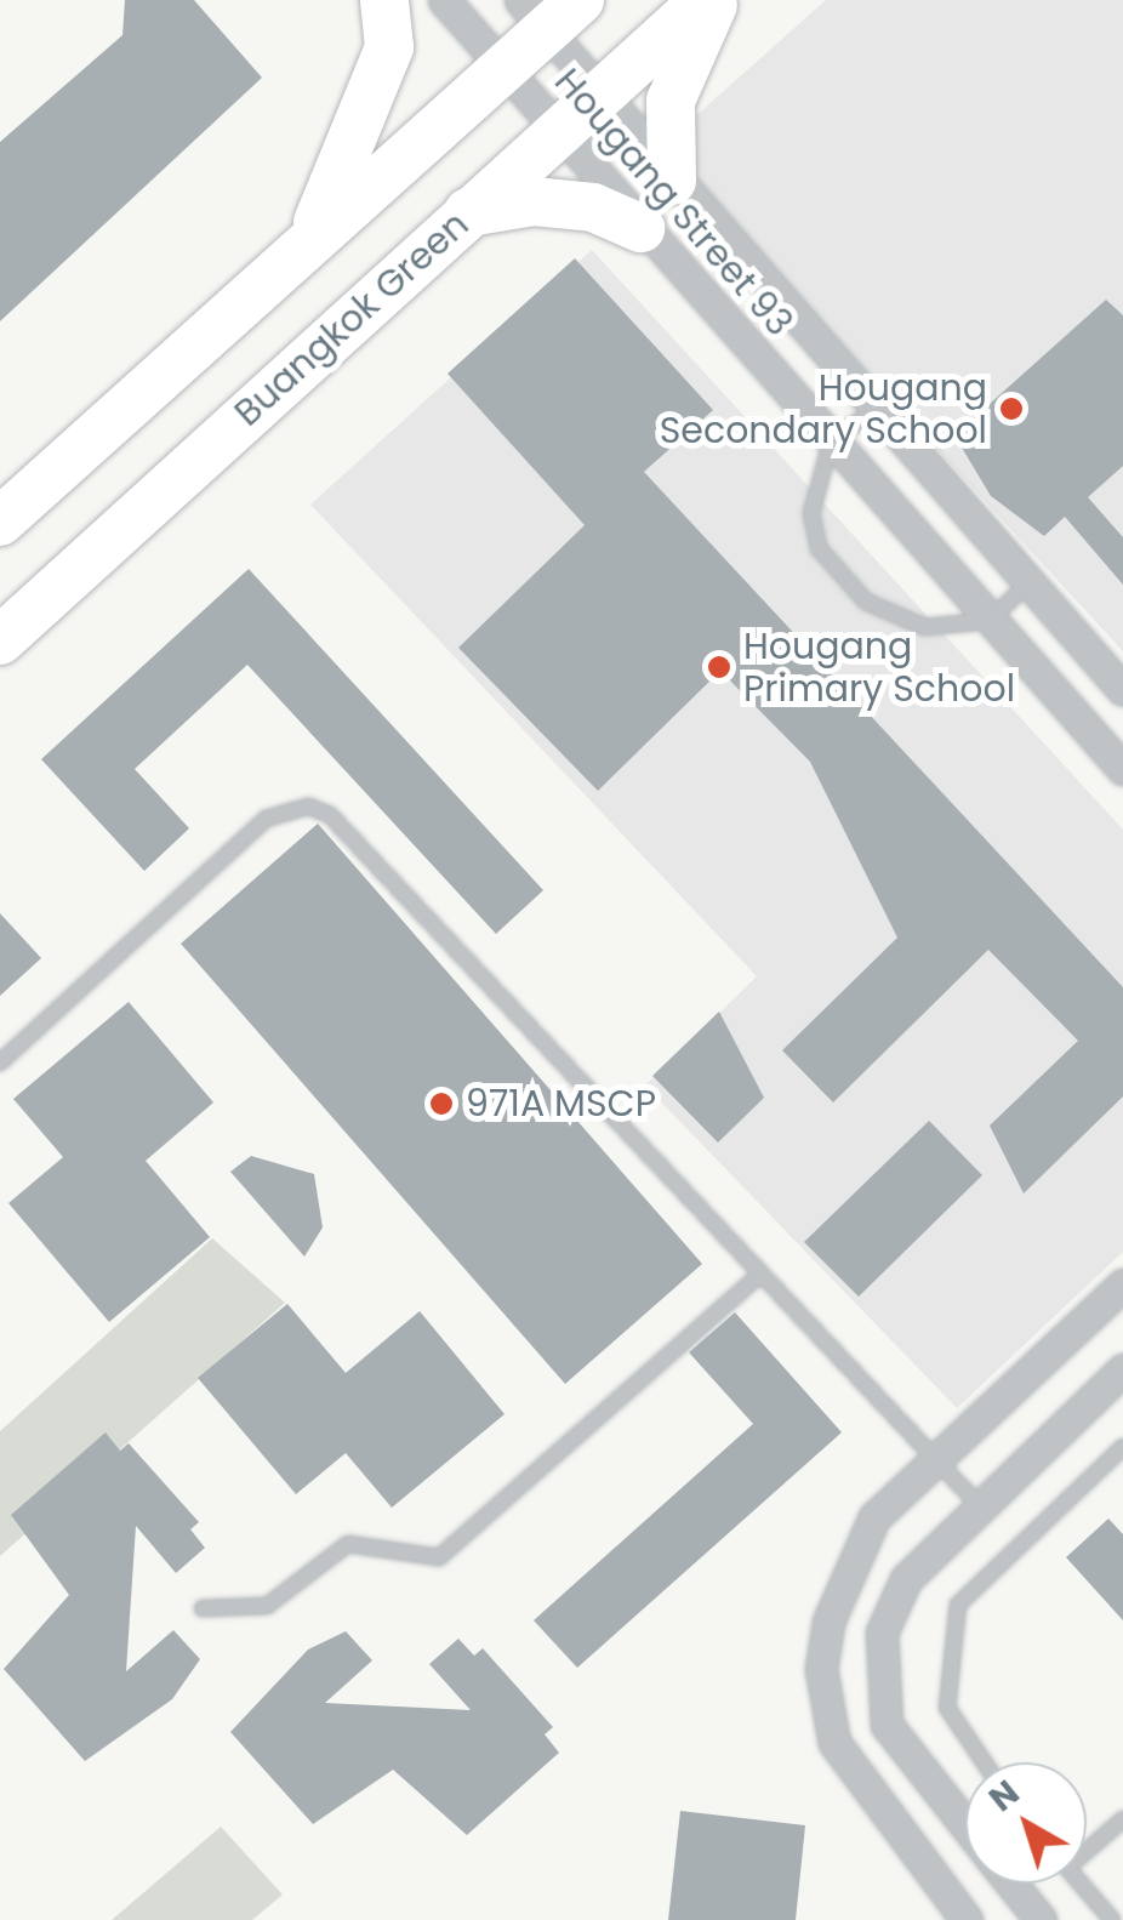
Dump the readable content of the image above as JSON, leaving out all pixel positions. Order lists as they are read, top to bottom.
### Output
{
  "streets": {
    "main road": ["Buangkok Green"],
    "street": ["Hougang Street 93"]
  },
  "crossings": [
    ["Hougang Street 93", "Buangkok Green"]
  ],
  "places": ["Hougang Secondary School", "Hougang Primary School", "971A MSCP"],
  "north": "top left"
}
